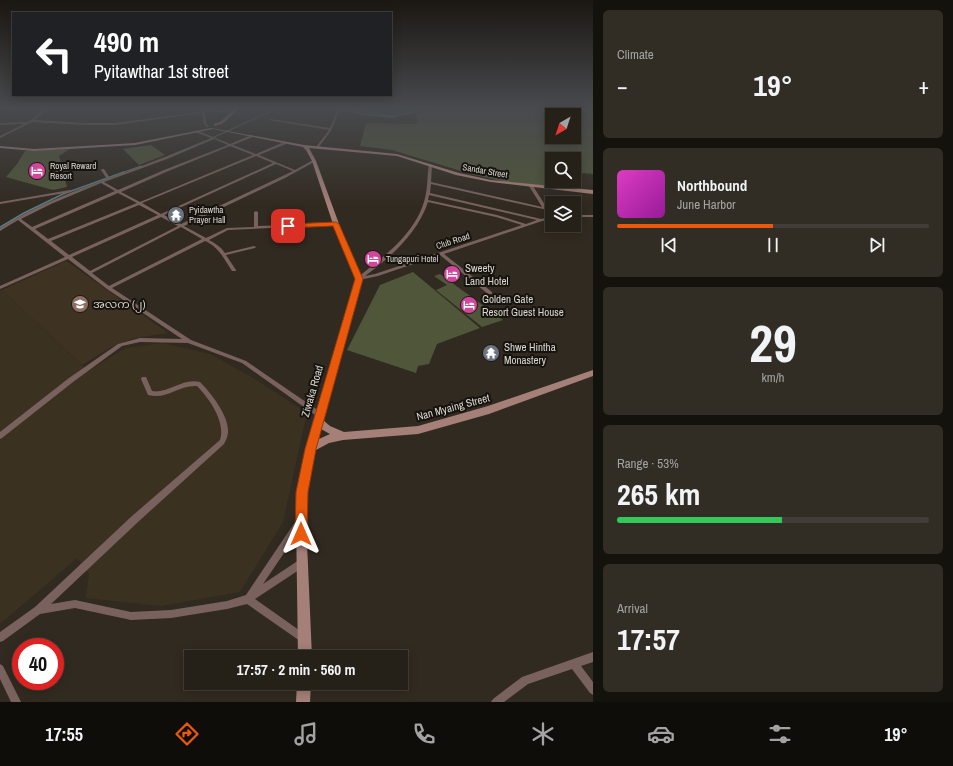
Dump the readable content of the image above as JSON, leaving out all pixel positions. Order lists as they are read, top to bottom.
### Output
{
  "streets": {
    "street": [
      "Sandar Street",
      "Club Road",
      "Ziwaka Road",
      "Nan Myaing Street"
    ]
  },
  "crossings": [
    ["Club Road", "Ziwaka Road"],
    ["Ziwaka Road", "Nan Myaing Street"]
  ],
  "places": {
    "hotel": [
      "Royal Reward Resort",
      "Tungapuri Hotel",
      "Sweety Land Hotel",
      "Golden Gate Resort Guest House"
    ],
    "temple": ["Pyidawtha Prayer Hall", "Shwe Hintha Monastery"],
    "school or university": ["အလက (၂)"]
  },
  "north": "bottom left",
  "page": {
    "tile": [
      "Climate",
      ["29", "km/h"],
      ["Range · 53%", "265 km"],
      ["Arrival", "17:57"]
    ],
    "turn": ["490 m", "Pyitawthar 1st street"],
    "heat": ["−", "19°", "+"],
    "song": ["Northbound", "June Harbor"],
    "limit": "40",
    "trip": "17:57 · 2 min · 560 m",
    "tabs": ["17:55", "19°"]
  }
}
